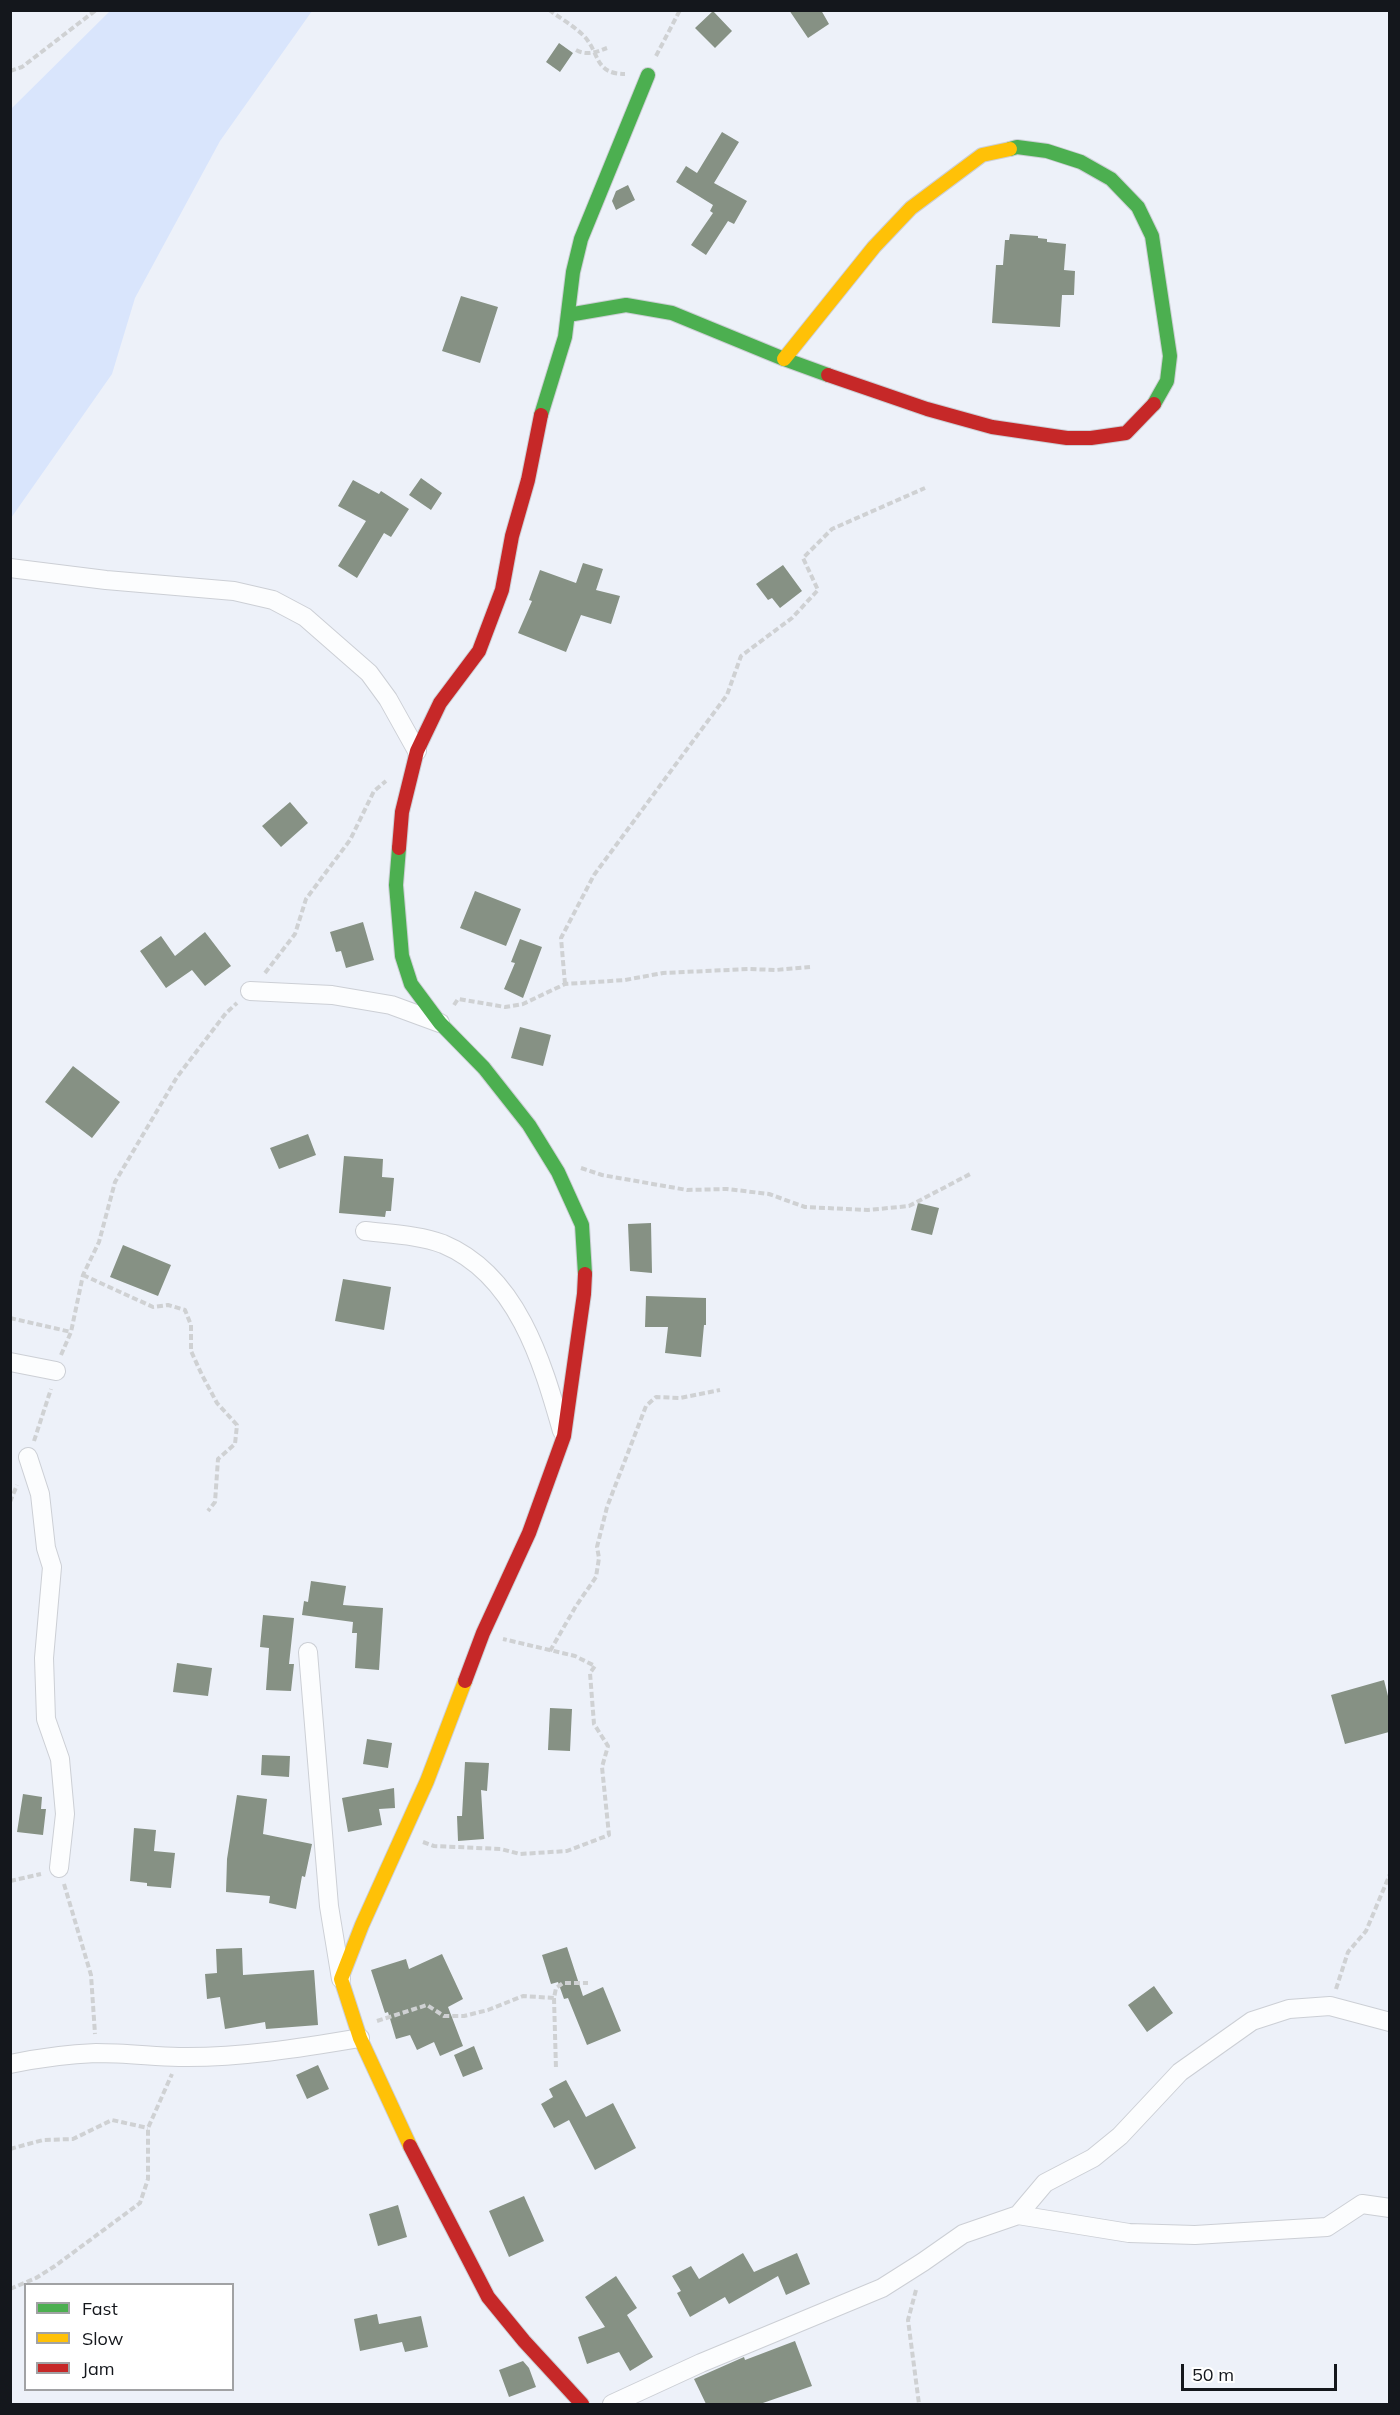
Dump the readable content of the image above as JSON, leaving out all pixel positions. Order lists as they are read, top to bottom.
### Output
{
  "legend": ["Fast", "Slow", "Jam"],
  "scale_bar": "50 m"
}
